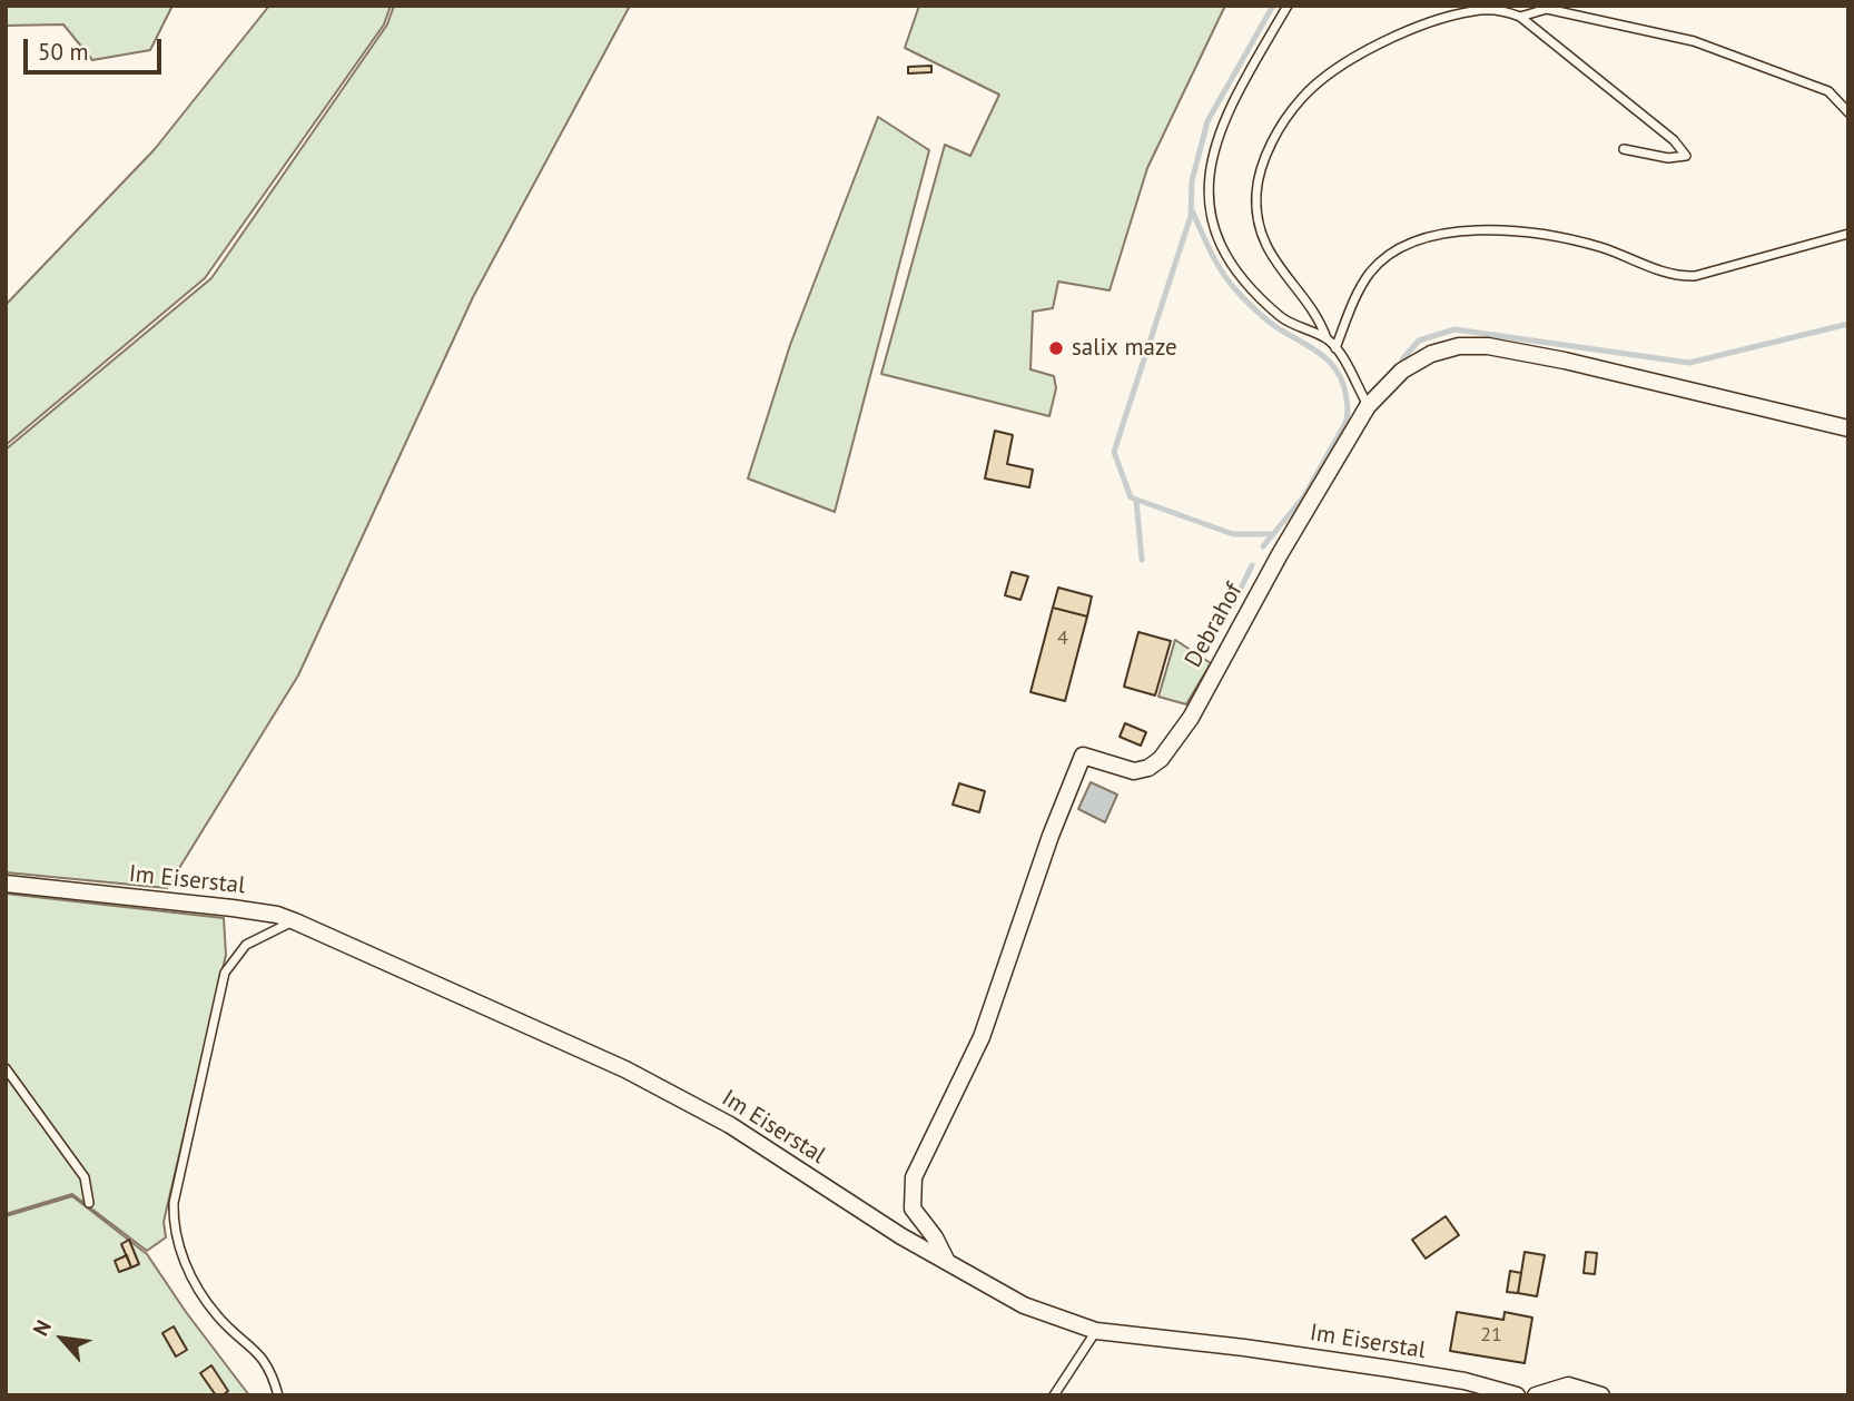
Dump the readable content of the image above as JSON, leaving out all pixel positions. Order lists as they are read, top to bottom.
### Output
{
  "streets": {
    "street": ["Debrahof", "Im Eiserstal"]
  },
  "crossings": [
    ["Debrahof", "Im Eiserstal"]
  ],
  "places": ["salix maze"],
  "house_numbers": ["4", "21"],
  "scale_bar": "50 m",
  "north": "top left"
}
